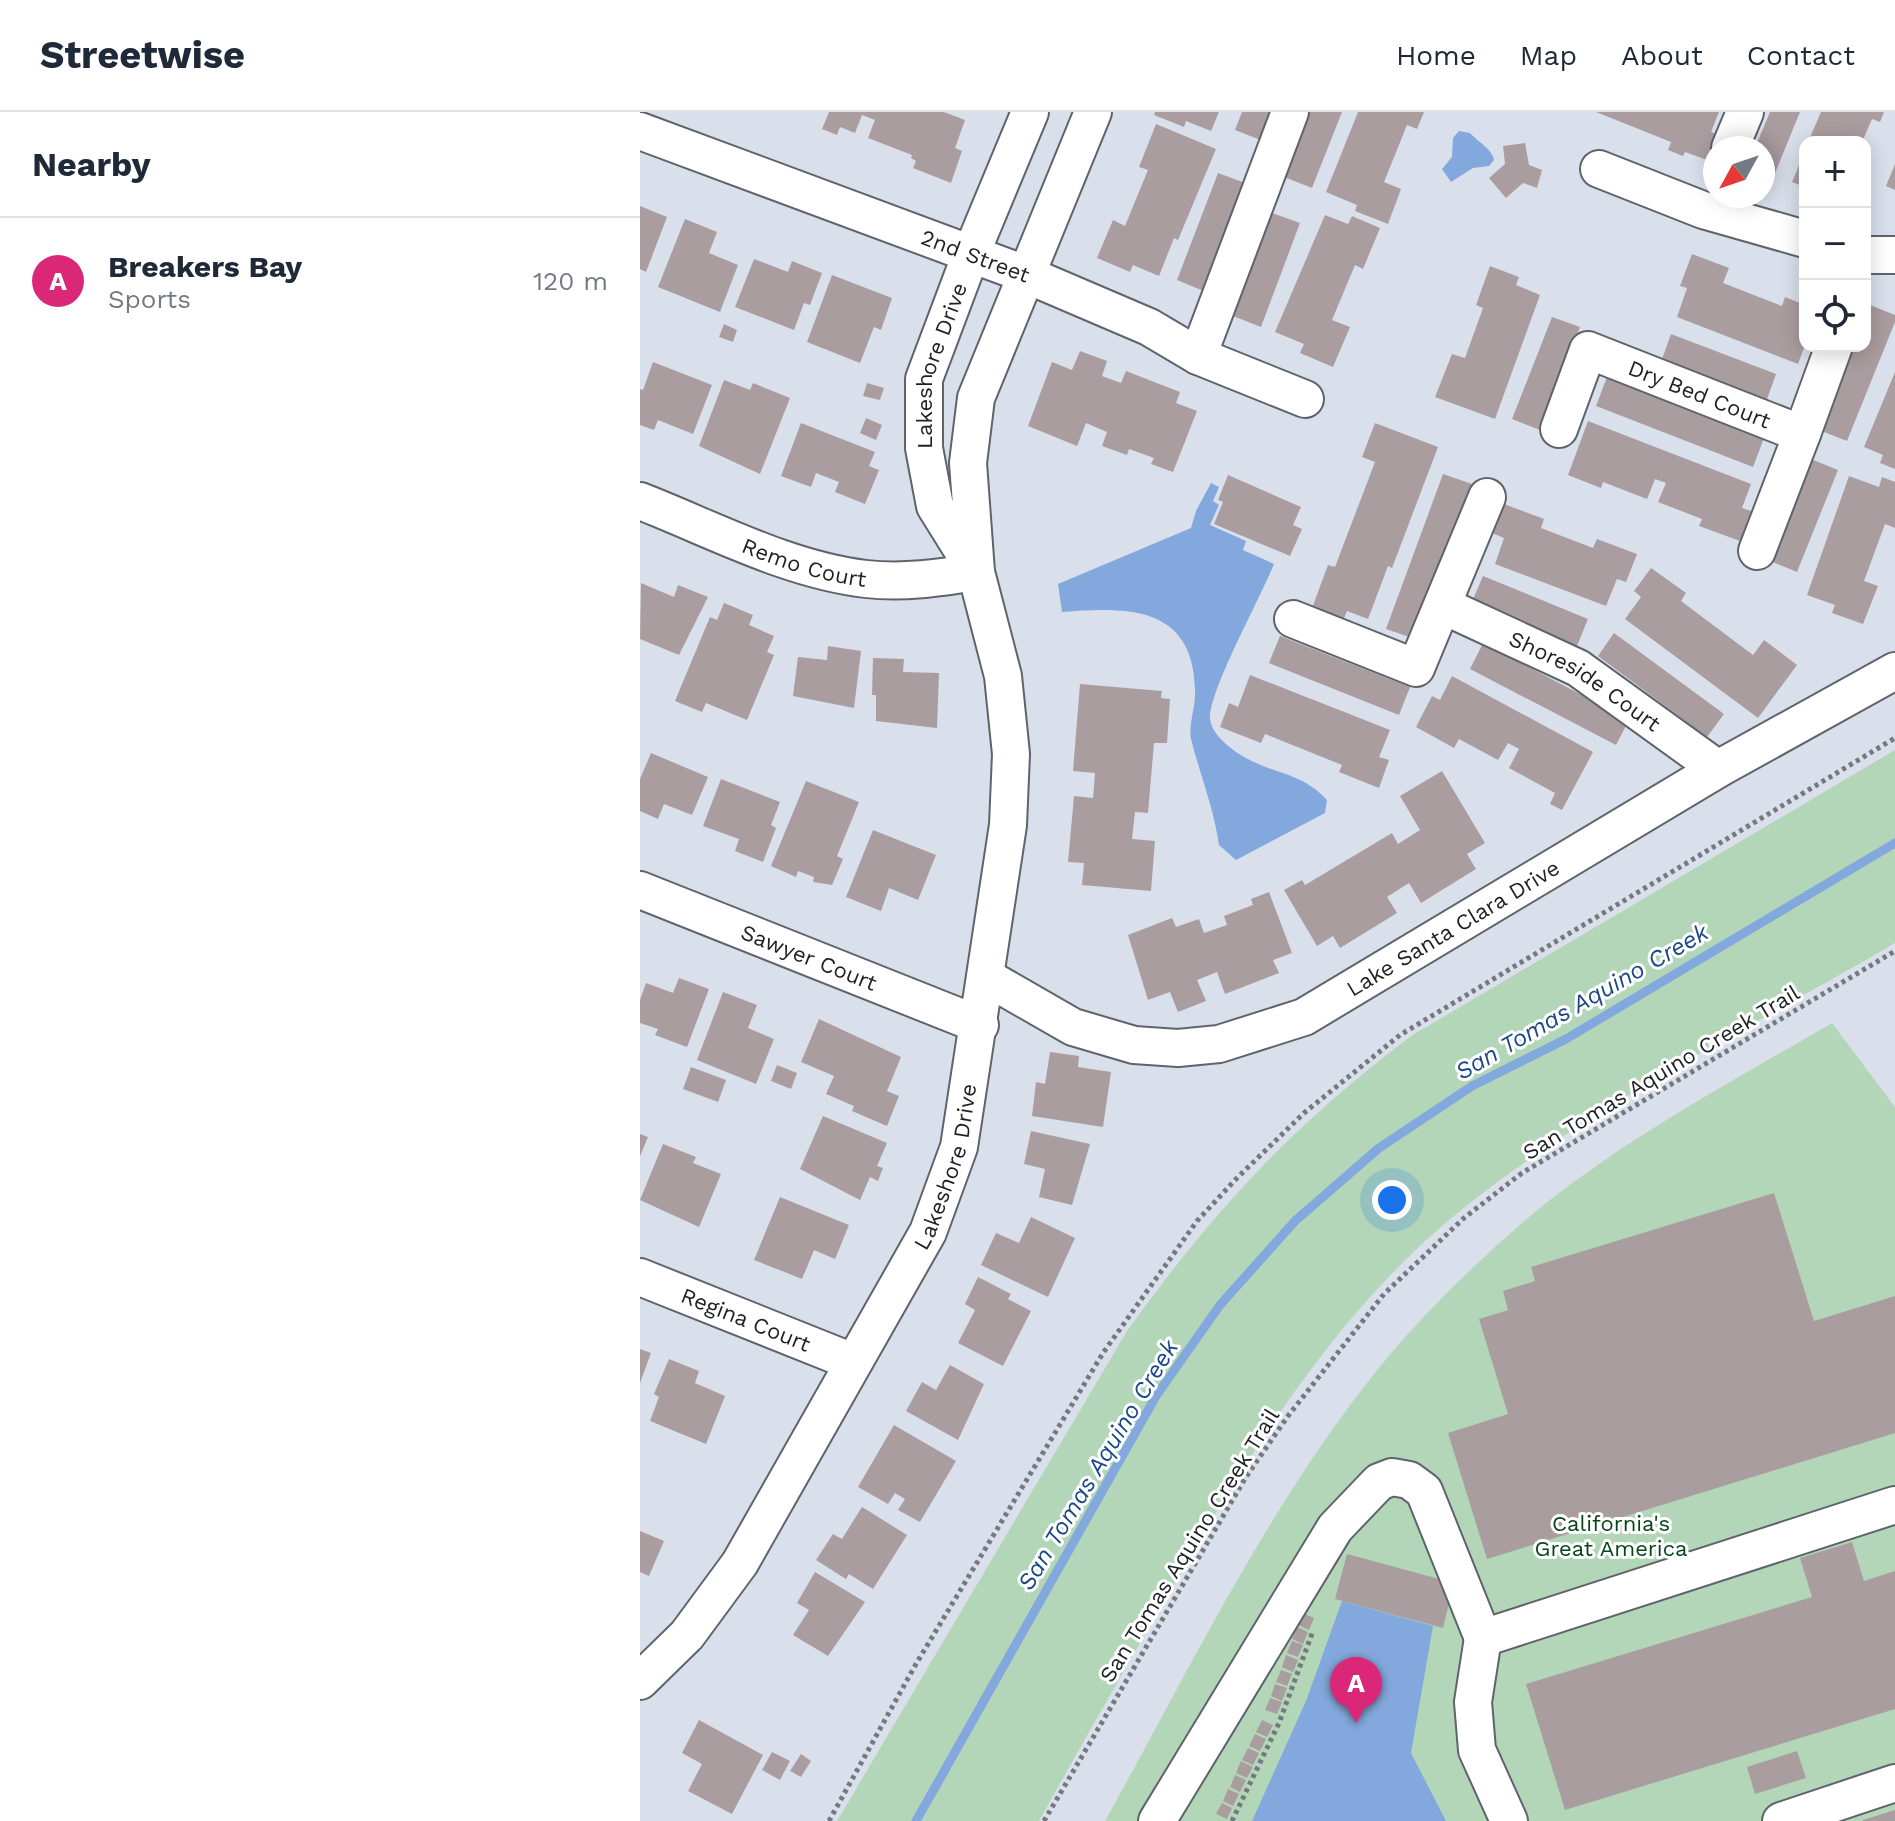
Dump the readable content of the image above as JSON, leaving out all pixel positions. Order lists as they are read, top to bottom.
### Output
{
  "streets": {
    "street": [
      "2nd Street",
      "Lakeshore Drive",
      "Dry Bed Court",
      "Remo Court",
      "Shoreside Court",
      "Lake Santa Clara Drive",
      "Sawyer Court",
      "Regina Court"
    ],
    "path": ["San Tomas Aquino Creek Trail"]
  },
  "crossings": [
    ["2nd Street", "Lakeshore Drive"],
    ["Lakeshore Drive", "Remo Court"],
    ["Lakeshore Drive", "Lake Santa Clara Drive"],
    ["Lakeshore Drive", "Sawyer Court"],
    ["Lakeshore Drive", "Regina Court"],
    ["Shoreside Court", "Lake Santa Clara Drive"]
  ],
  "water": ["San Tomas Aquino Creek"],
  "parks": ["California's Great America"],
  "north": "bottom left",
  "page": {
    "header": "Streetwise",
    "nav": [
      "Home",
      "Map",
      "About",
      "Contact"
    ],
    "heading": "Nearby",
    "map_buttons": ["+", "−"],
    "list": [
      {
        "mark": "A",
        "name": "Breakers Bay",
        "note": "Sports",
        "value": "120 m"
      }
    ],
    "pins": "A"
  }
}
